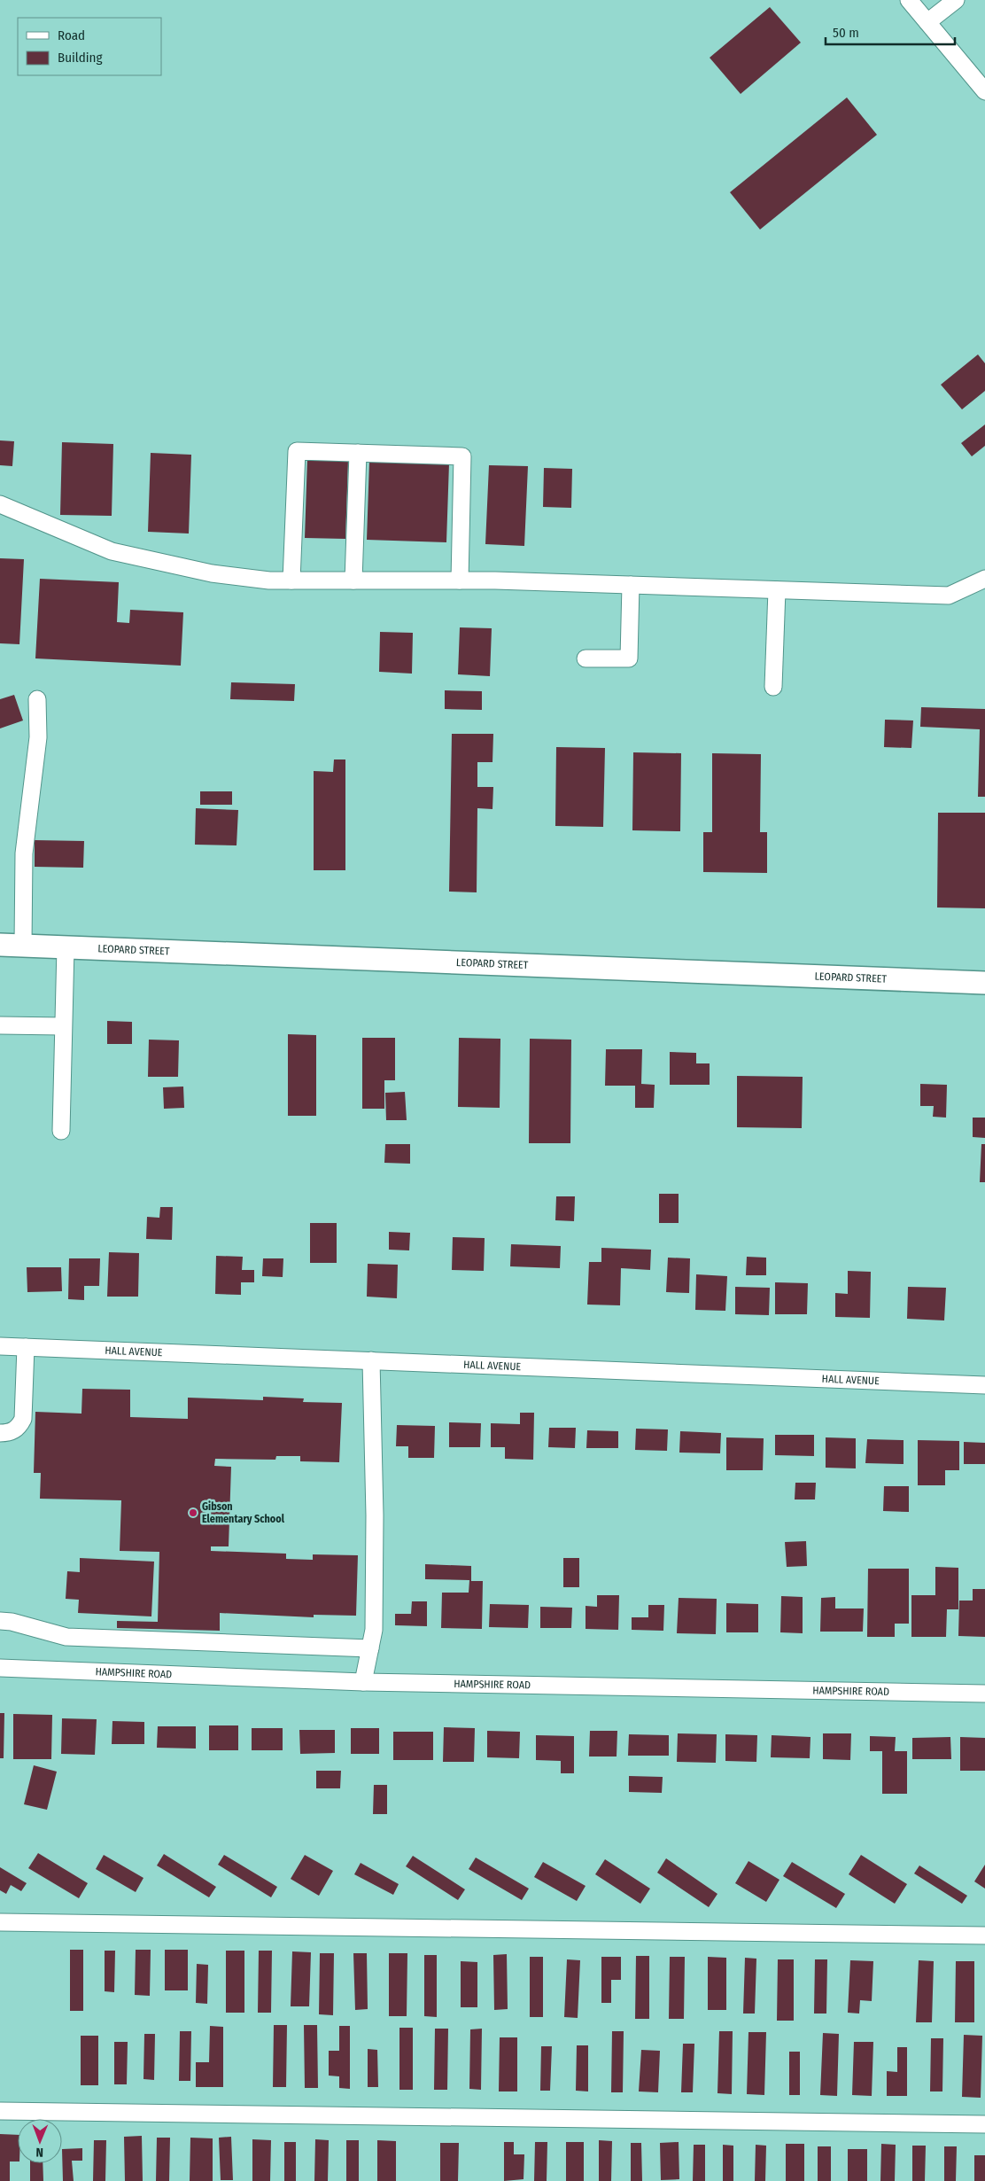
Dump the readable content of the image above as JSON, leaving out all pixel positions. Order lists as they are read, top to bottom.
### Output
{
  "streets": {
    "main road": ["LEOPARD STREET"],
    "street": ["HALL AVENUE", "HAMPSHIRE ROAD"]
  },
  "places": ["Gibson Elementary School"],
  "legend": ["Road", "Building"],
  "scale_bar": "50 m",
  "north": "bottom"
}
